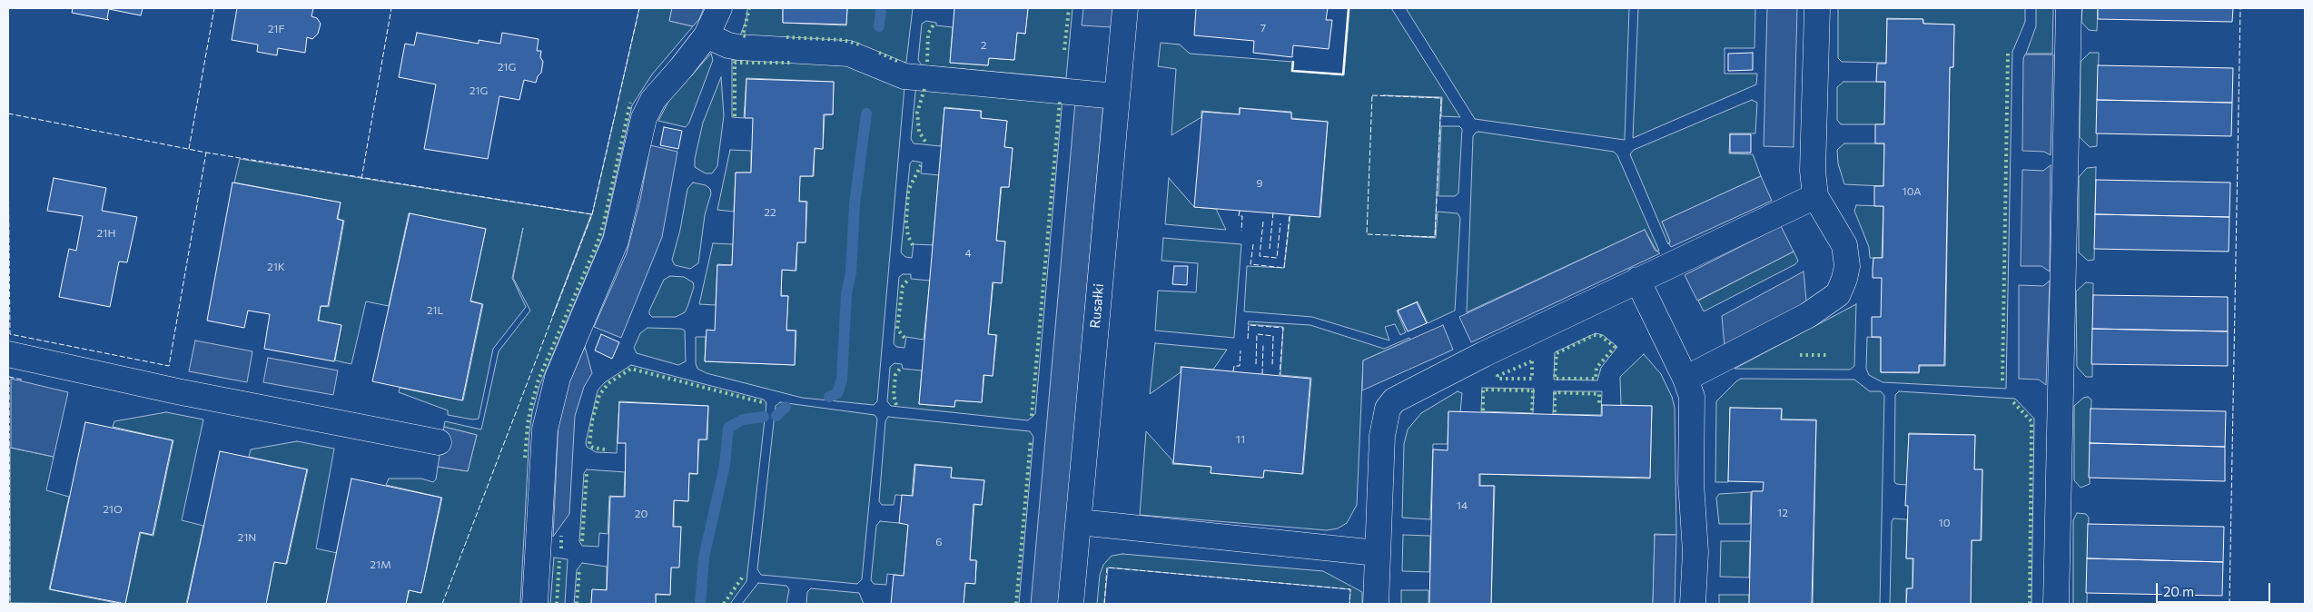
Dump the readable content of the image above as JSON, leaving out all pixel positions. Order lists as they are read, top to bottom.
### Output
{
  "streets": {
    "street": ["Rusałki"]
  },
  "house_numbers": [
    "7",
    "21F",
    "2",
    "21G",
    "21G",
    "9",
    "10A",
    "22",
    "21H",
    "4",
    "21K",
    "21L",
    "11",
    "14",
    "21O",
    "12",
    "20",
    "10",
    "21N",
    "6",
    "21M"
  ],
  "scale_bar": "20 m"
}
